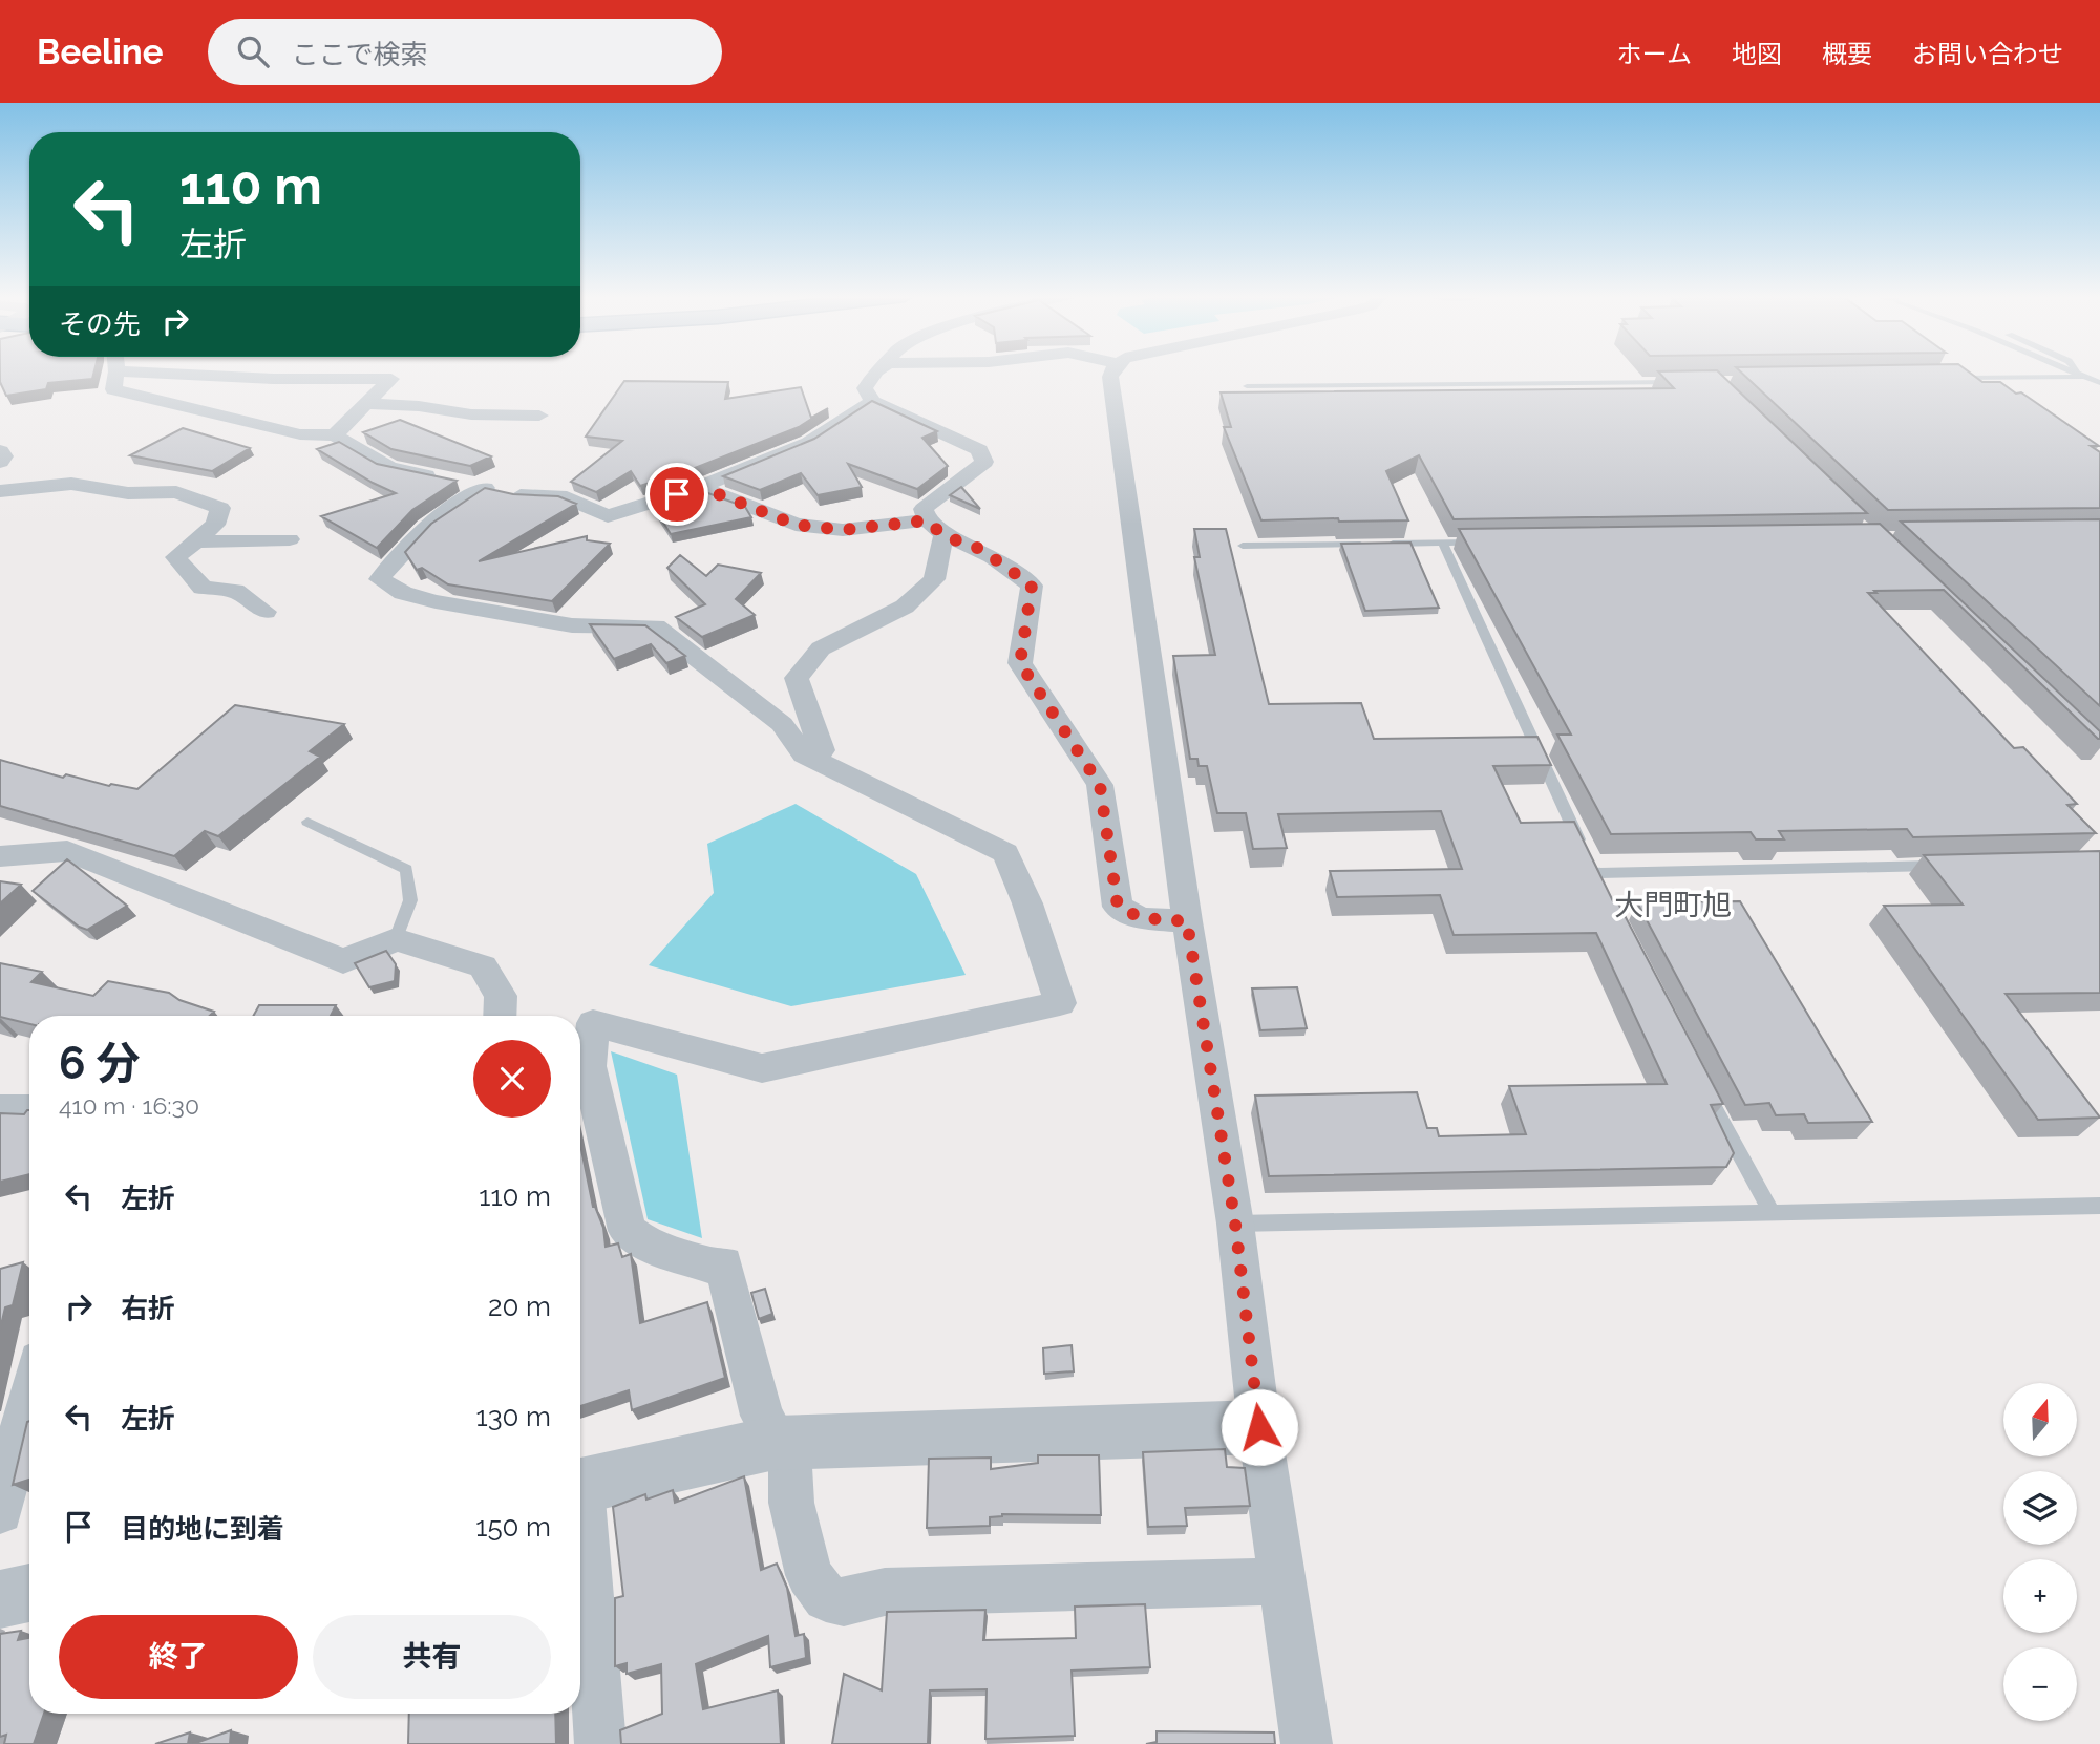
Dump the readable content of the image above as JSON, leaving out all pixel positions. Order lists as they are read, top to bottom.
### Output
{
  "districts": ["大門町旭"],
  "north": "top",
  "page": {
    "header": "Beeline",
    "search": "ここで検索",
    "nav": [
      "ホーム",
      "地図",
      "概要",
      "お問い合わせ"
    ],
    "turn": ["110 m", "左折"],
    "then": "その先",
    "heading": ["6 分", "410 m · 16:30"],
    "list": [
      {
        "name": "左折",
        "value": "110 m"
      },
      {
        "name": "右折",
        "value": "20 m"
      },
      {
        "name": "左折",
        "value": "130 m"
      },
      {
        "name": "目的地に到着",
        "value": "150 m"
      }
    ],
    "map_buttons": ["+", "−"],
    "buttons": ["終了", "共有"]
  }
}
